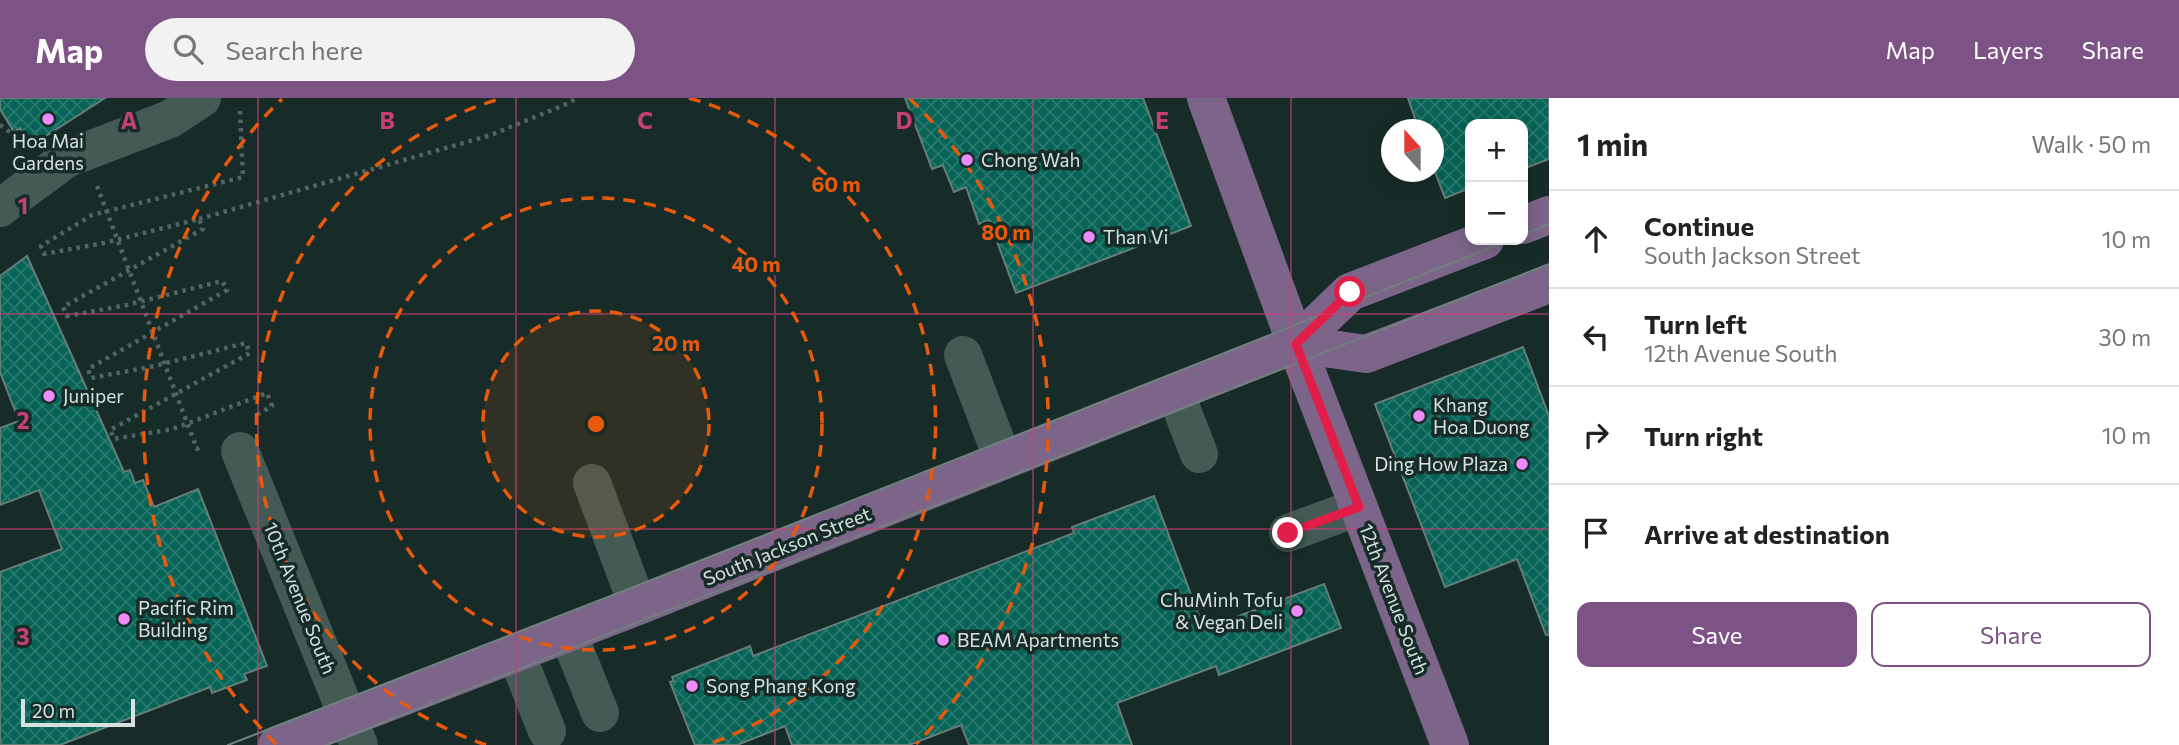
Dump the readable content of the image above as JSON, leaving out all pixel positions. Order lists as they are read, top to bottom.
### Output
{
  "streets": {
    "main road": ["South Jackson Street", "12th Avenue South"],
    "street": ["10th Avenue South"]
  },
  "crossings": [
    ["South Jackson Street", "10th Avenue South"],
    ["South Jackson Street", "12th Avenue South"]
  ],
  "places": [
    "Hoa Mai Gardens",
    "Chong Wah",
    "Than Vi",
    "Juniper",
    "Khang Hoa Duong",
    "Ding How Plaza",
    "ChuMinh Tofu & Vegan Deli",
    "Pacific Rim Building",
    "BEAM Apartments",
    "Song Phang Kong"
  ],
  "scale_bar": "20 m",
  "north": "top",
  "page": {
    "header": "Map",
    "search": "Search here",
    "nav": ["Map", "Layers", "Share"],
    "heading": ["1 min", "Walk · 50 m"],
    "map_buttons": ["+", "−"],
    "list": [
      ["Continue", "South Jackson Street", "10 m"],
      ["Turn left", "12th Avenue South", "30 m"],
      ["Turn right", "10 m"],
      "Arrive at destination"
    ],
    "buttons": ["Save", "Share"],
    "scale": "20 m"
  },
  "grid": {
    "columns": [
      "A",
      "B",
      "C",
      "D",
      "E"
    ],
    "rows": ["1", "2", "3"]
  },
  "rings": [
    "60 m",
    "80 m",
    "40 m",
    "20 m"
  ]
}
